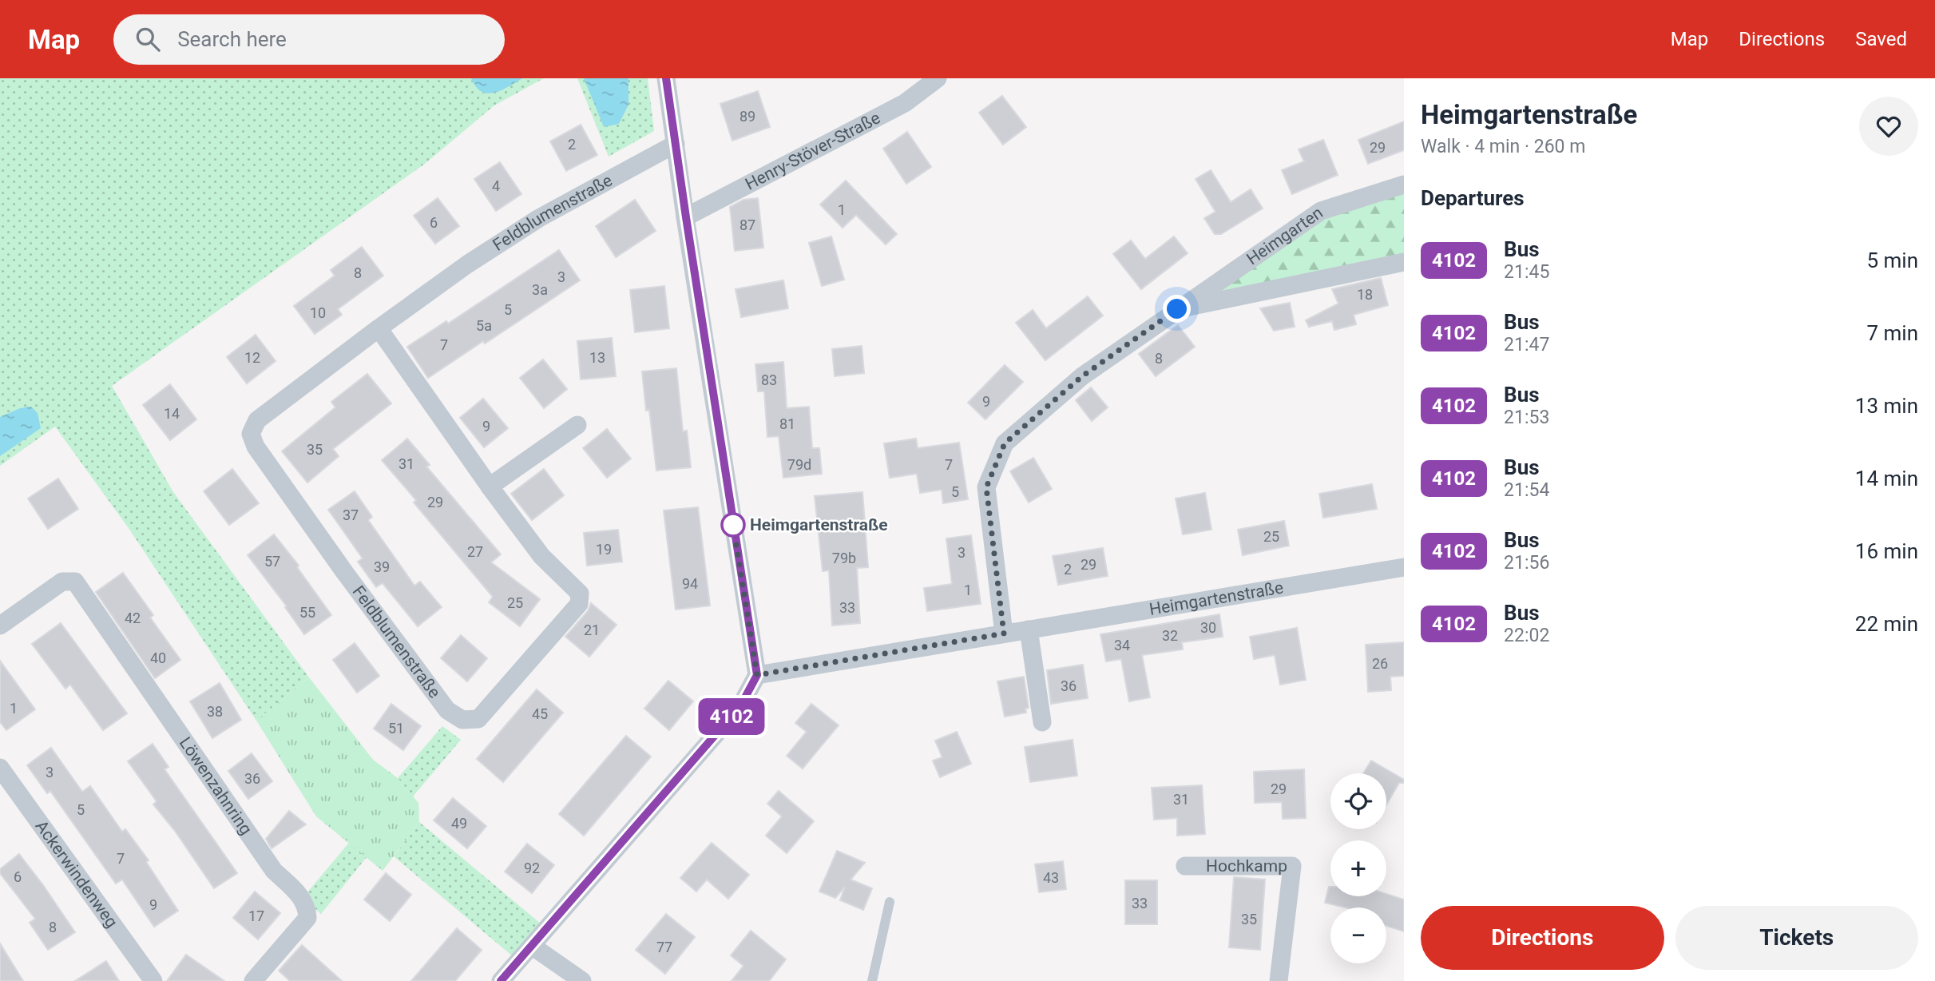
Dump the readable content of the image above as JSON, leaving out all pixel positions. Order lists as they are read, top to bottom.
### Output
{
  "streets": {
    "street": [
      "Henry-Stöver-Straße",
      "Feldblumenstraße",
      "Heimgarten",
      "Heimgartenstraße",
      "Löwenzahnring",
      "Hochkamp",
      "Ackerwindenweg"
    ]
  },
  "crossings": [
    ["Heimgarten", "Heimgartenstraße"]
  ],
  "places": ["Heimgartenstraße"],
  "lines": ["bus line 4102"],
  "house_numbers": [
    "89",
    "2",
    "29",
    "4",
    "1",
    "6",
    "87",
    "8",
    "3",
    "3a",
    "18",
    "5",
    "10",
    "5a",
    "7",
    "12",
    "13",
    "8",
    "83",
    "9",
    "14",
    "81",
    "9",
    "35",
    "31",
    "79d",
    "7",
    "5",
    "29",
    "37",
    "25",
    "19",
    "27",
    "3",
    "79b",
    "57",
    "29",
    "39",
    "2",
    "94",
    "1",
    "25",
    "33",
    "55",
    "42",
    "30",
    "21",
    "32",
    "34",
    "40",
    "26",
    "36",
    "1",
    "38",
    "45",
    "51",
    "3",
    "36",
    "29",
    "31",
    "5",
    "49",
    "7",
    "92",
    "6",
    "43",
    "33",
    "9",
    "17",
    "35",
    "8",
    "77"
  ],
  "page": {
    "header": "Map",
    "search": "Search here",
    "nav": ["Map", "Directions", "Saved"],
    "on_map": "4102",
    "heading": [
      ["Heimgartenstraße", "Walk · 4 min · 260 m"],
      "Departures"
    ],
    "list": [
      {
        "mark": "4102",
        "name": "Bus",
        "note": "21:45",
        "value": "5 min"
      },
      {
        "mark": "4102",
        "name": "Bus",
        "note": "21:47",
        "value": "7 min"
      },
      {
        "mark": "4102",
        "name": "Bus",
        "note": "21:53",
        "value": "13 min"
      },
      {
        "mark": "4102",
        "name": "Bus",
        "note": "21:54",
        "value": "14 min"
      },
      {
        "mark": "4102",
        "name": "Bus",
        "note": "21:56",
        "value": "16 min"
      },
      {
        "mark": "4102",
        "name": "Bus",
        "note": "22:02",
        "value": "22 min"
      }
    ],
    "map_buttons": ["+", "−"],
    "buttons": ["Directions", "Tickets"]
  }
}
